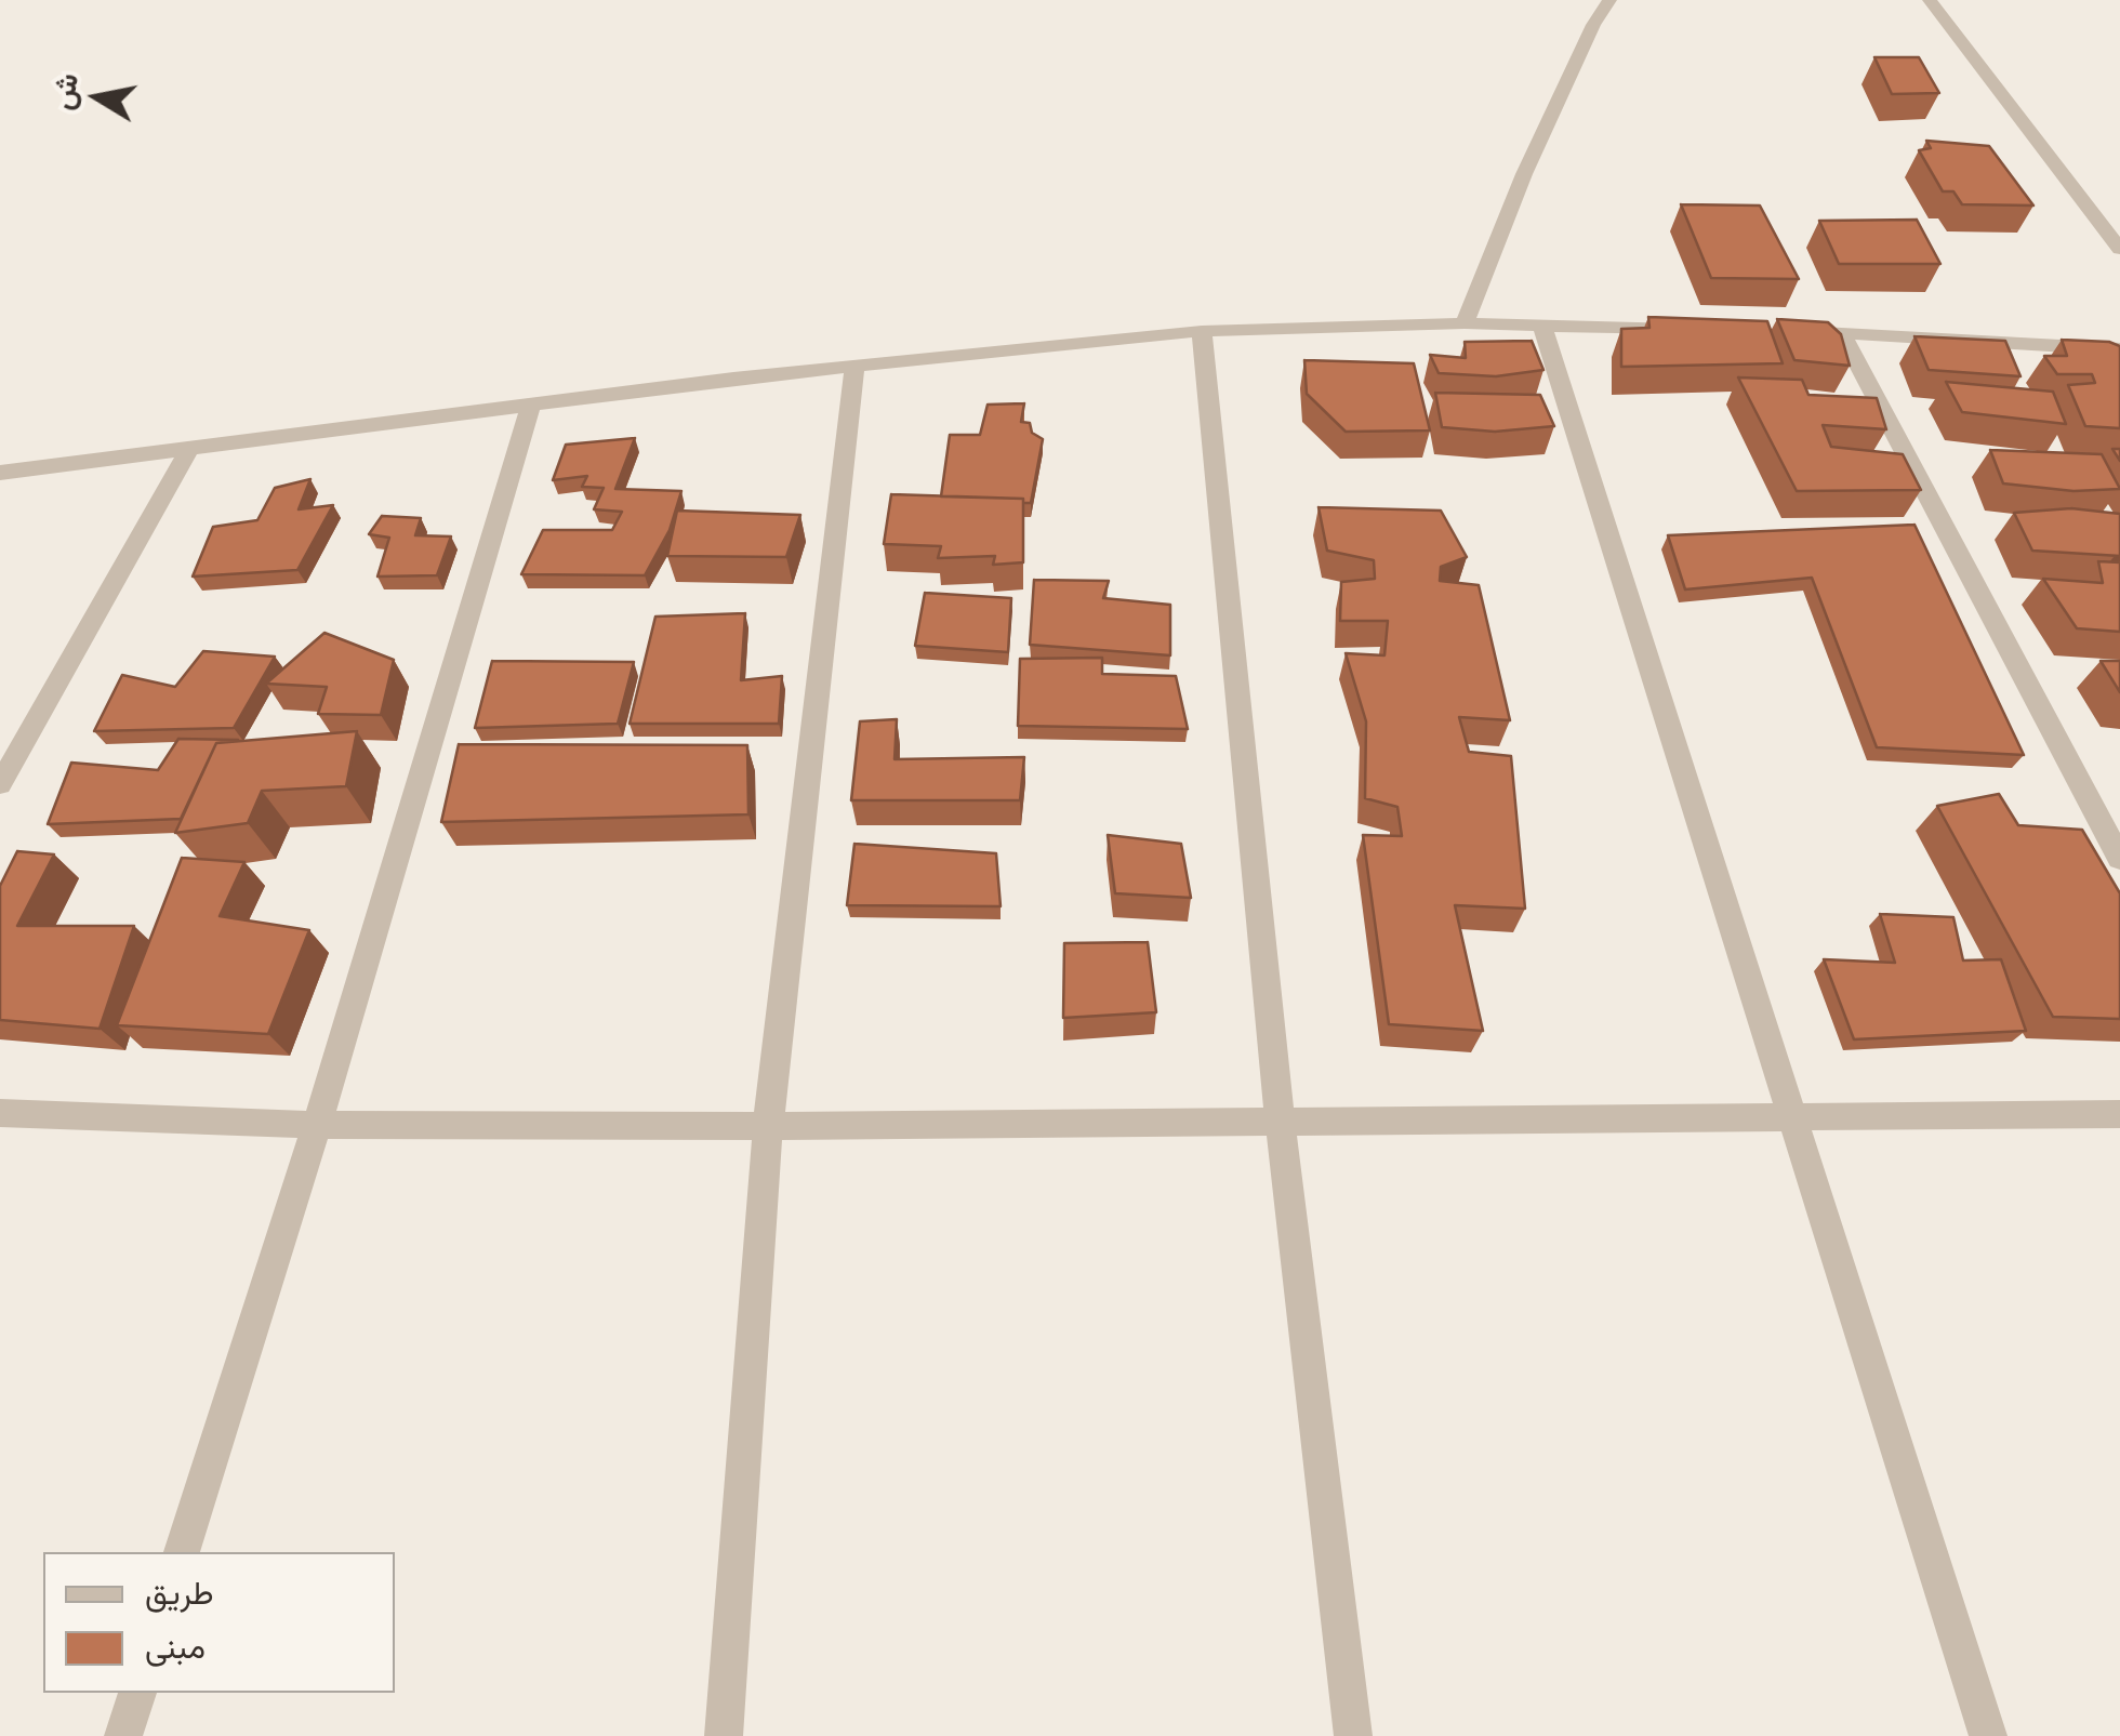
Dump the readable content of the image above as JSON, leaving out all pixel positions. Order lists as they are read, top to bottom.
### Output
{
  "legend": ["طريق", "مبنى"],
  "north": "left"
}
